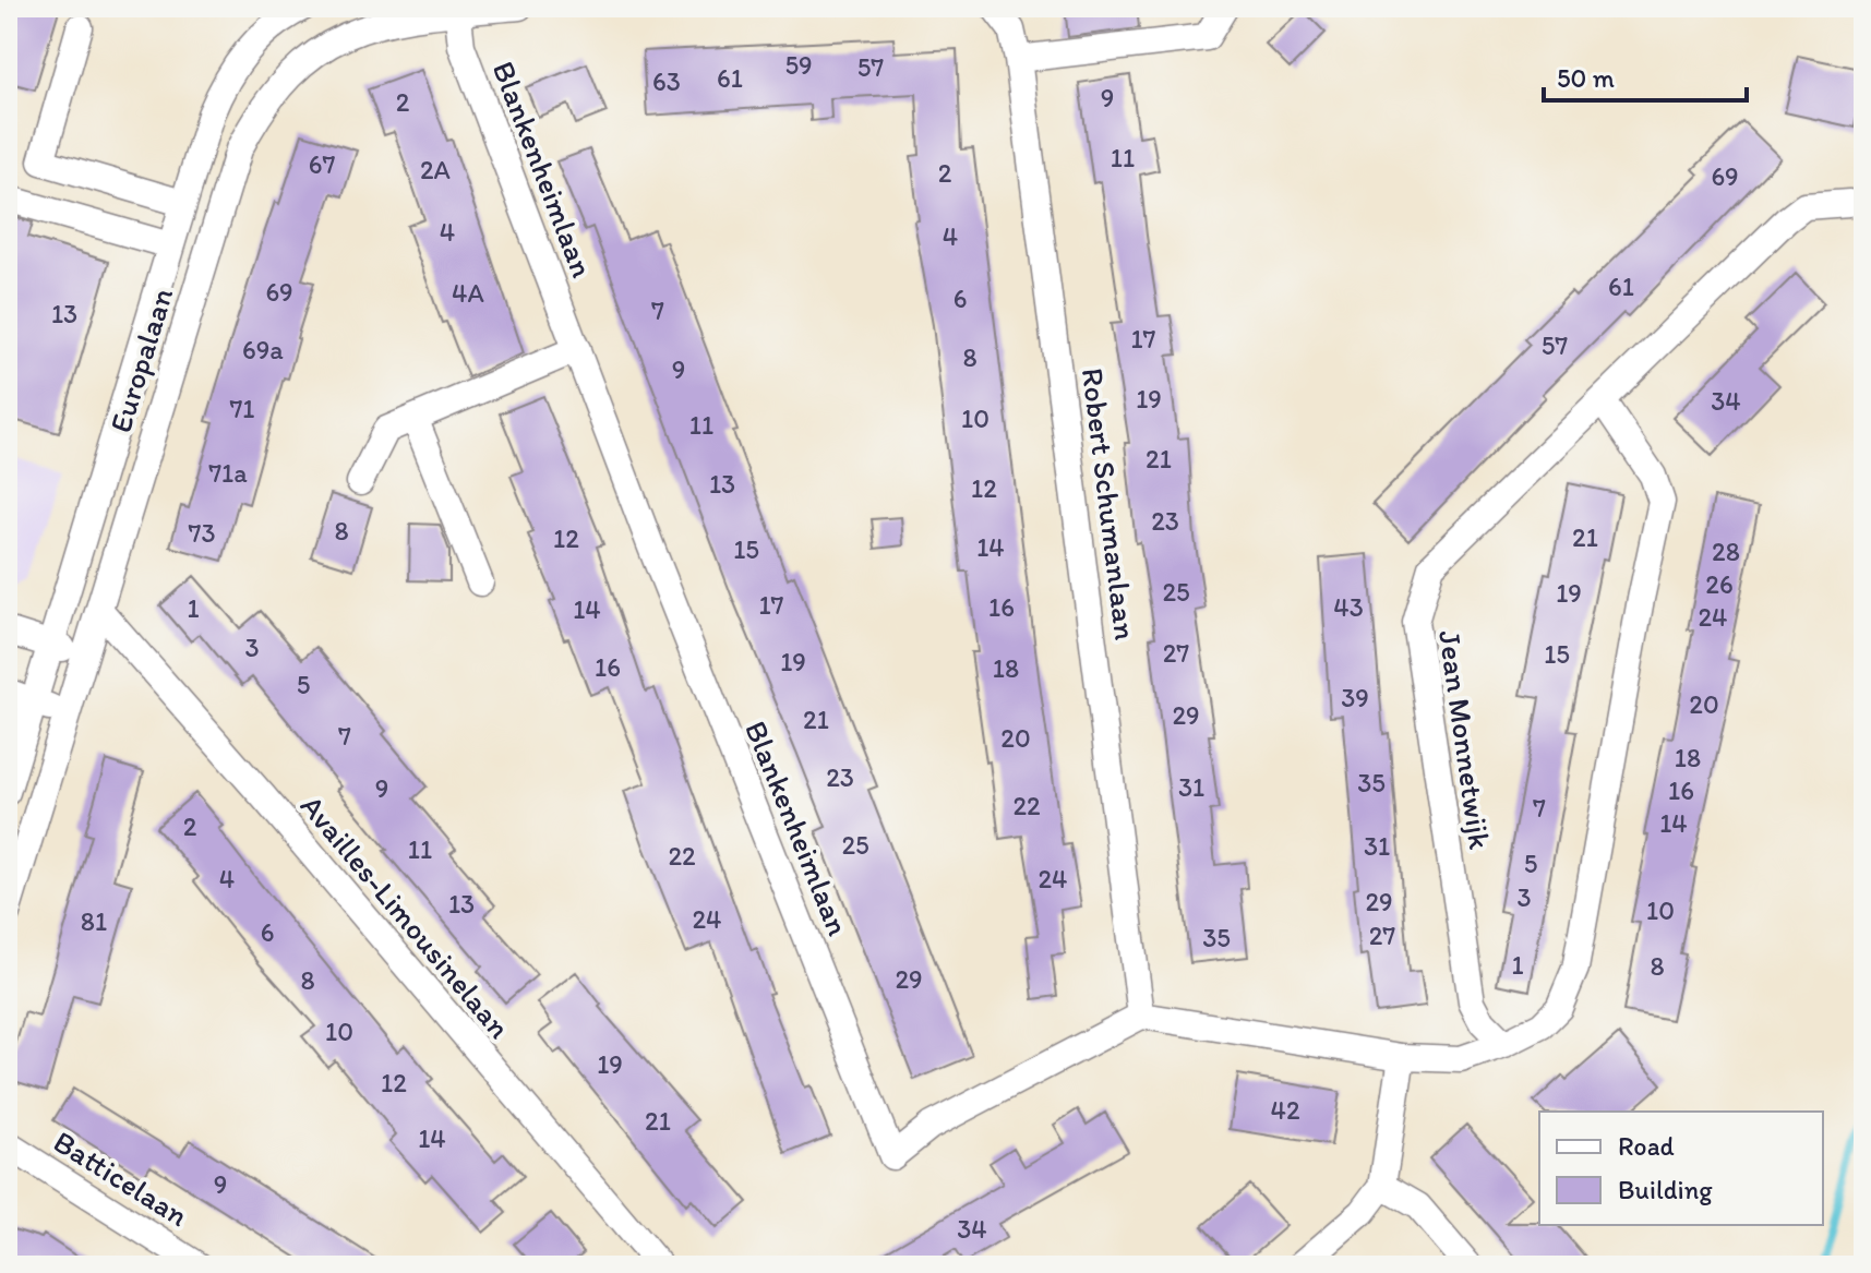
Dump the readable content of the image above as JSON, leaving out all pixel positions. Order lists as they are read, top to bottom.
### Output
{
  "streets": {
    "street": [
      "Blankenheimlaan",
      "Europalaan",
      "Robert Schumanlaan",
      "Jean Monnetwijk",
      "Availles-Limousinelaan",
      "Batticelaan"
    ]
  },
  "crossings": [
    ["Blankenheimlaan", "Europalaan"],
    ["Blankenheimlaan", "Robert Schumanlaan"],
    ["Europalaan", "Availles-Limousinelaan"]
  ],
  "house_numbers": [
    "59",
    "57",
    "61",
    "63",
    "9",
    "2",
    "11",
    "67",
    "2A",
    "2",
    "69",
    "4",
    "4",
    "61",
    "69",
    "4A",
    "6",
    "7",
    "13",
    "17",
    "57",
    "69a",
    "8",
    "9",
    "19",
    "34",
    "71",
    "10",
    "11",
    "21",
    "71a",
    "13",
    "12",
    "23",
    "8",
    "73",
    "21",
    "12",
    "14",
    "15",
    "28",
    "26",
    "25",
    "19",
    "17",
    "16",
    "43",
    "1",
    "14",
    "24",
    "3",
    "27",
    "15",
    "19",
    "16",
    "18",
    "5",
    "39",
    "20",
    "29",
    "21",
    "7",
    "20",
    "18",
    "23",
    "35",
    "31",
    "9",
    "16",
    "22",
    "7",
    "14",
    "2",
    "25",
    "31",
    "11",
    "22",
    "5",
    "4",
    "24",
    "3",
    "29",
    "13",
    "10",
    "24",
    "81",
    "6",
    "27",
    "35",
    "1",
    "8",
    "29",
    "8",
    "10",
    "19",
    "12",
    "42",
    "21",
    "14",
    "9",
    "34"
  ],
  "legend": ["Road", "Building"],
  "scale_bar": "50 m"
}
